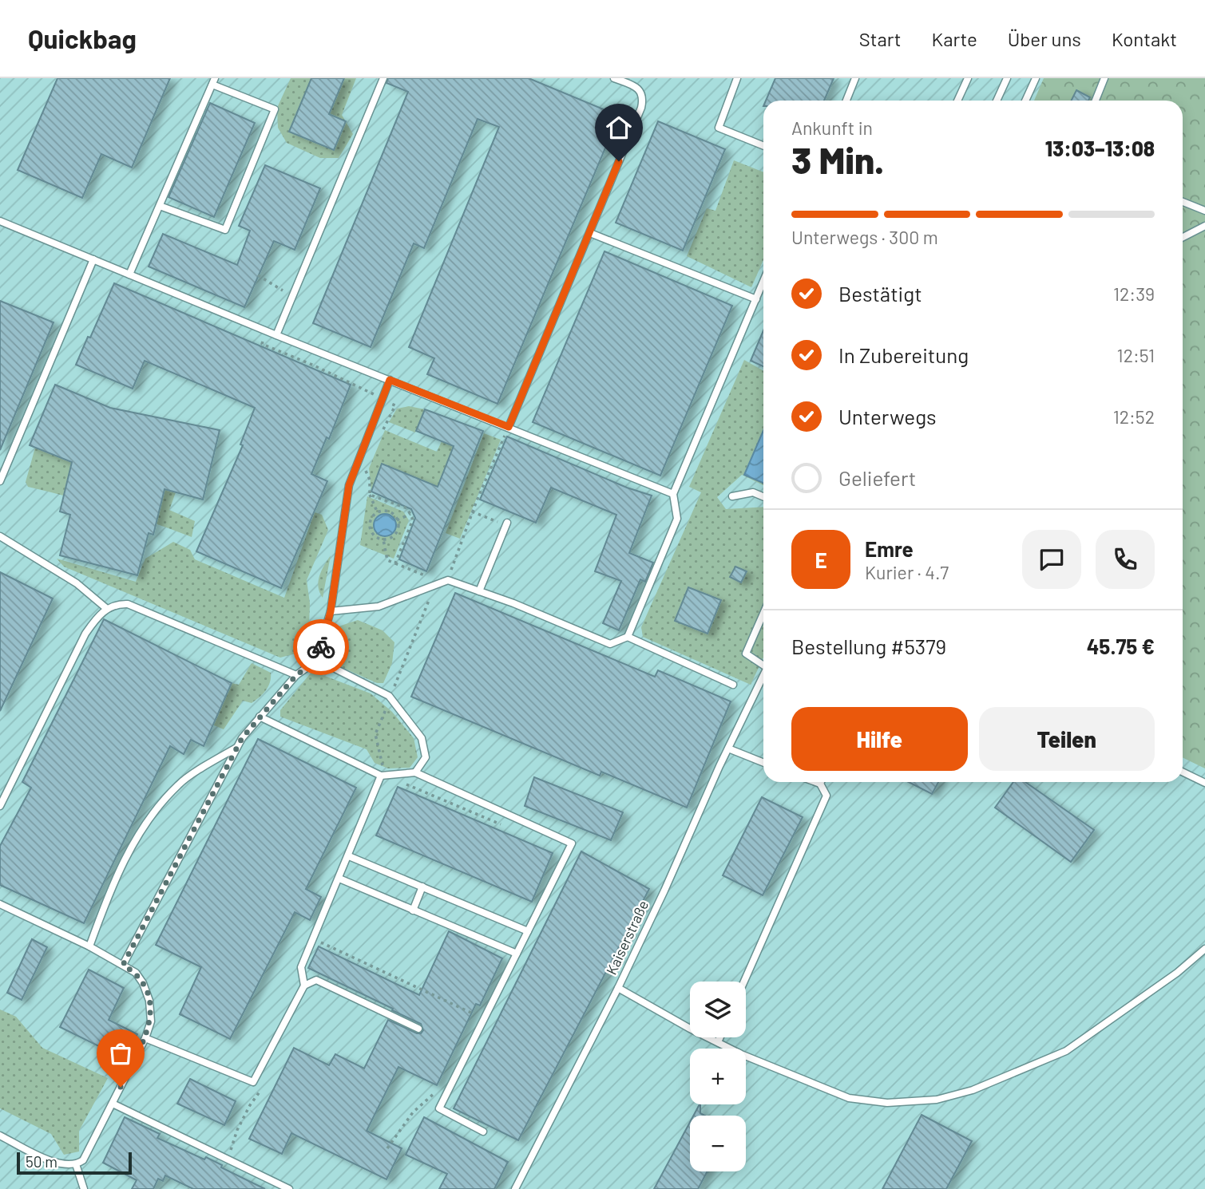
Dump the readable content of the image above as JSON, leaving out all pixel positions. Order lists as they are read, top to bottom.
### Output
{
  "streets": {
    "lane": ["Kaiserstraße"]
  },
  "scale_bar": "50 m",
  "page": {
    "header": "Quickbag",
    "nav": [
      "Start",
      "Karte",
      "Über uns",
      "Kontakt"
    ],
    "heading": ["3 Min.", "Ankunft in", "13:03–13:08"],
    "panel": [
      "Emre",
      "Kurier · 4.7",
      "Bestellung #5379",
      "45.75 €"
    ],
    "bar": "Unterwegs · 300 m",
    "list": [
      ["Bestätigt", "12:39"],
      ["In Zubereitung", "12:51"],
      ["Unterwegs", "12:52"],
      "Geliefert"
    ],
    "round": "E",
    "buttons": ["Hilfe", "Teilen"],
    "map_buttons": ["+", "−"],
    "scale": "50 m"
  }
}
